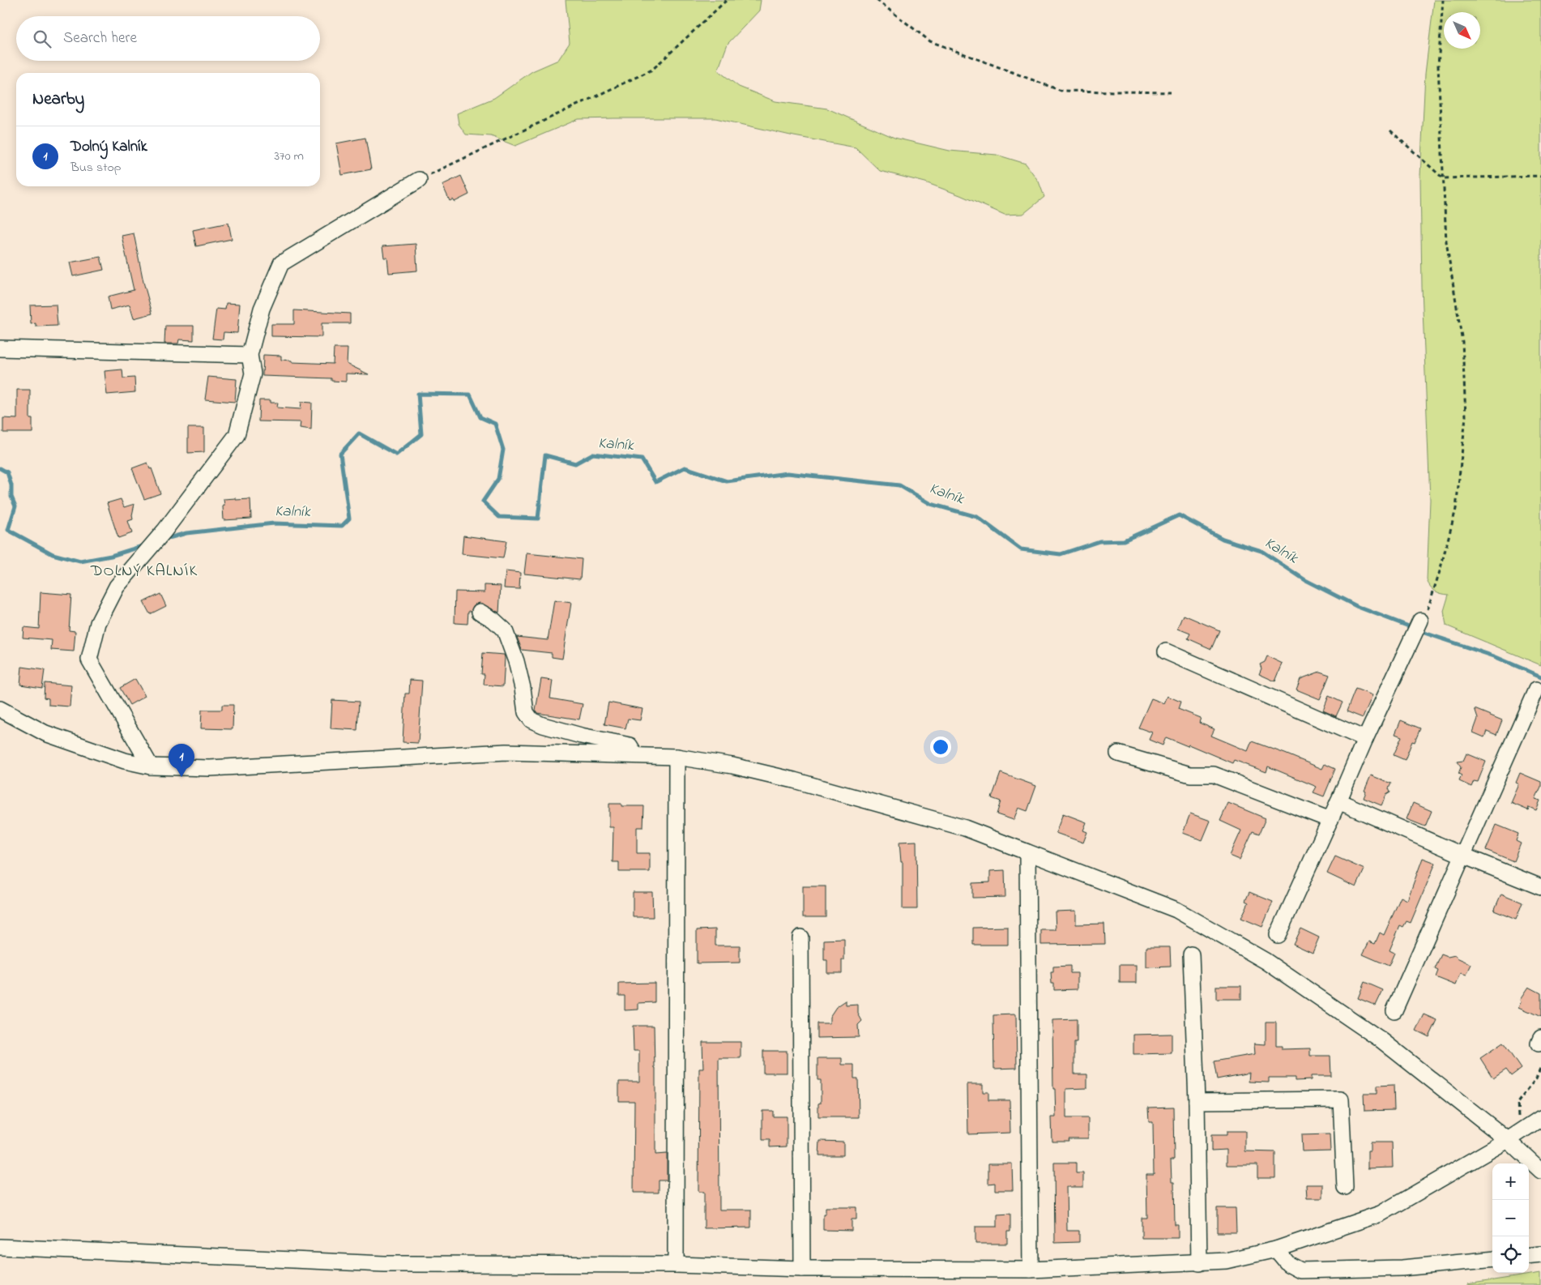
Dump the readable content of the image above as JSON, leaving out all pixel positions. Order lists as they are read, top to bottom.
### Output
{
  "districts": ["DOLNÝ KALNÍK"],
  "water": ["Kalník"],
  "north": "bottom right",
  "page": {
    "search": "Search here",
    "heading": "Nearby",
    "list": [
      {
        "mark": "1",
        "name": "Dolný Kalník",
        "note": "Bus stop",
        "value": "370 m"
      }
    ],
    "pins": "1",
    "map_buttons": ["+", "−"]
  }
}
